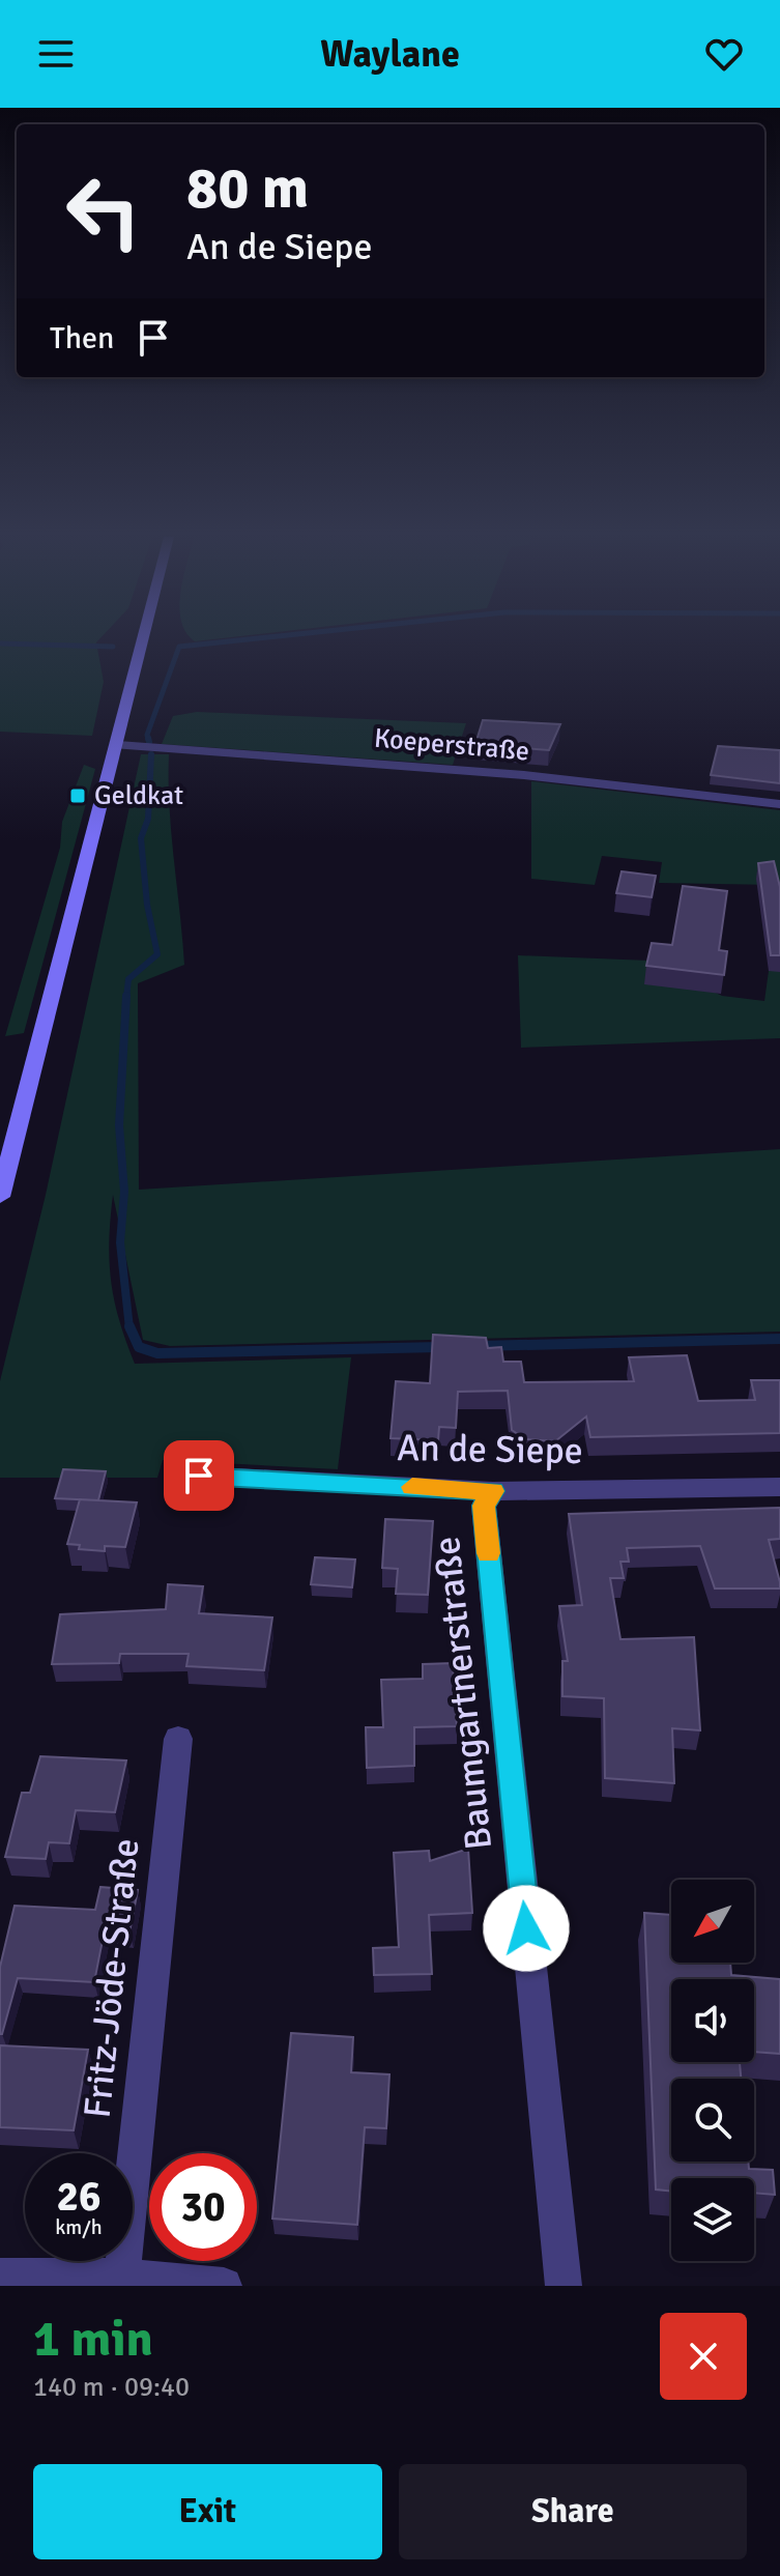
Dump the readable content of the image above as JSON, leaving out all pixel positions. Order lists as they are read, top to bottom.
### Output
{
  "streets": {
    "street": [
      "Koeperstraße",
      "An de Siepe",
      "Baumgartnerstraße",
      "Fritz-Jöde-Straße"
    ]
  },
  "crossings": [
    ["An de Siepe", "Baumgartnerstraße"]
  ],
  "places": {
    "transit": ["Geldkat"]
  },
  "north": "bottom left",
  "page": {
    "header": "Waylane",
    "turn": ["80 m", "An de Siepe"],
    "then": "Then",
    "speed": "26 km/h",
    "limit": "30",
    "heading": ["1 min", "140 m · 09:40"],
    "buttons": ["Exit", "Share"]
  }
}
